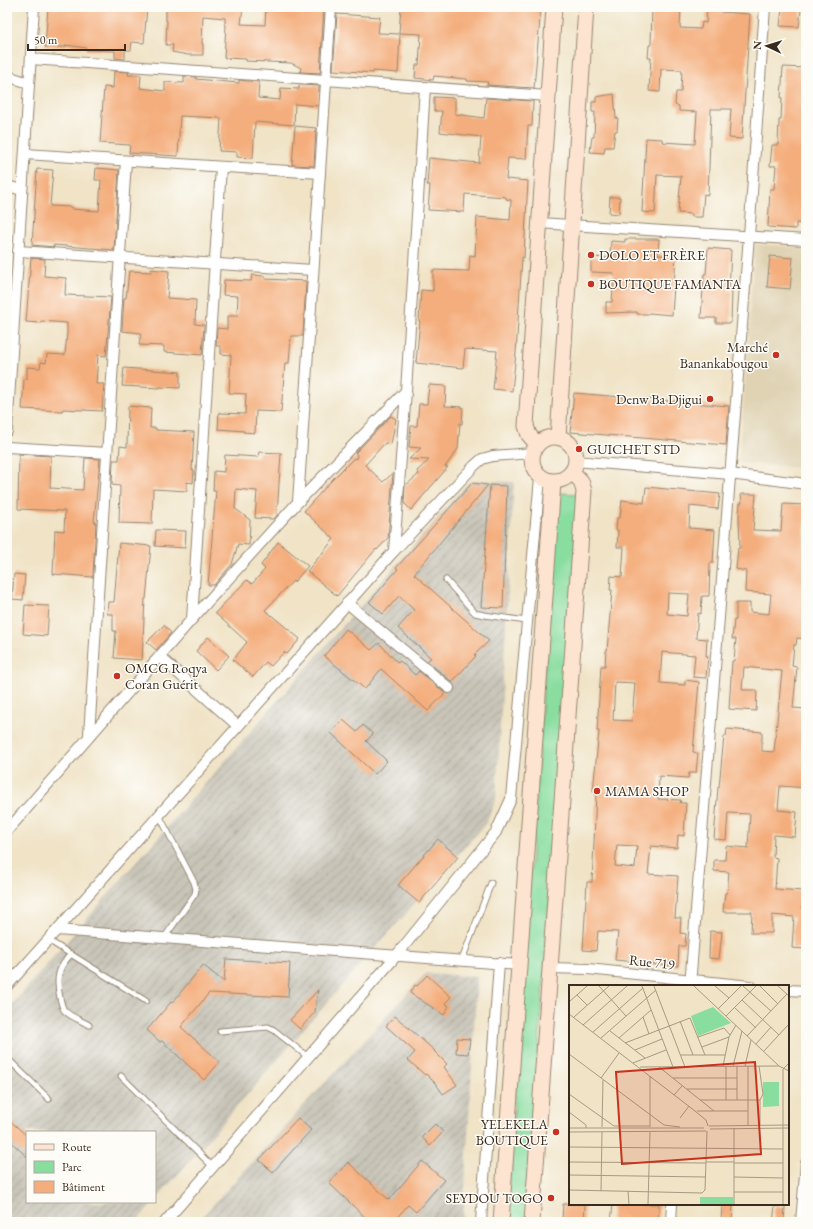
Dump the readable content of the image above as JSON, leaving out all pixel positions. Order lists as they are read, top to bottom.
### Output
{
  "streets": {
    "street": ["Rue 719"]
  },
  "places": [
    "DOLO ET FRÈRE",
    "BOUTIQUE FAMANTA",
    "Marché Banankabougou",
    "Denw Ba Djigui",
    "GUICHET STD",
    "OMCG Roqya Coran Guérit",
    "MAMA SHOP",
    "YELEKELA BOUTIQUE",
    "SEYDOU TOGO"
  ],
  "legend": ["Route", "Parc", "Bâtiment"],
  "scale_bar": "50 m",
  "north": "left"
}
